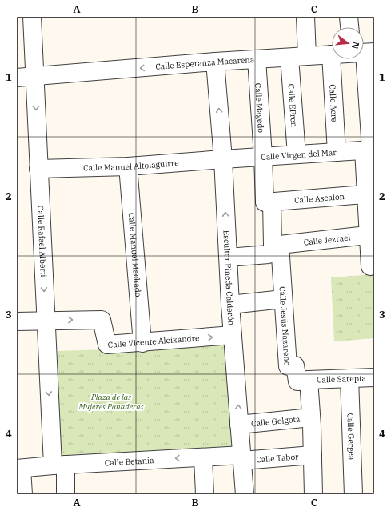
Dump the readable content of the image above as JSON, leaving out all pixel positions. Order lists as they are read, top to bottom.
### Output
{
  "streets": {
    "street": [
      "Calle Esperanza Macarena",
      "Calle Acre",
      "Calle EFren",
      "Calle Magedo",
      "Calle Virgen del Mar",
      "Calle Manuel Altolaguirre",
      "Calle Ascalon",
      "Calle Jezrael",
      "Calle Rafael Alberti",
      "Calle Manuel Machado",
      "Escultor Pineda Calderón",
      "Calle Jesús Nazareno",
      "Calle Vicente Aleixandre",
      "Calle Sarepta",
      "Calle Golgota",
      "Calle Gergea",
      "Calle Tabor",
      "Calle Betania"
    ]
  },
  "crossings": [
    ["Calle Esperanza Macarena", "Calle Acre"],
    ["Calle Esperanza Macarena", "Calle EFren"],
    ["Calle Esperanza Macarena", "Calle Magedo"],
    ["Calle Esperanza Macarena", "Calle Rafael Alberti"],
    ["Calle Esperanza Macarena", "Escultor Pineda Calderón"],
    ["Calle Acre", "Calle Virgen del Mar"],
    ["Calle EFren", "Calle Virgen del Mar"],
    ["Calle Magedo", "Calle Virgen del Mar"],
    ["Calle Virgen del Mar", "Calle Manuel Altolaguirre"],
    ["Calle Virgen del Mar", "Escultor Pineda Calderón"],
    ["Calle Manuel Altolaguirre", "Calle Rafael Alberti"],
    ["Calle Manuel Altolaguirre", "Calle Manuel Machado"],
    ["Calle Manuel Altolaguirre", "Escultor Pineda Calderón"],
    ["Calle Jezrael", "Calle Jesús Nazareno"],
    ["Calle Rafael Alberti", "Calle Vicente Aleixandre"],
    ["Calle Rafael Alberti", "Calle Betania"],
    ["Calle Manuel Machado", "Calle Vicente Aleixandre"],
    ["Escultor Pineda Calderón", "Calle Vicente Aleixandre"],
    ["Escultor Pineda Calderón", "Calle Golgota"],
    ["Escultor Pineda Calderón", "Calle Tabor"],
    ["Escultor Pineda Calderón", "Calle Betania"],
    ["Calle Jesús Nazareno", "Calle Sarepta"],
    ["Calle Sarepta", "Calle Gergea"],
    ["Calle Tabor", "Calle Betania"]
  ],
  "one_way": [
    "Calle Esperanza Macarena",
    "Calle Rafael Alberti",
    "Calle Vicente Aleixandre",
    "Calle Betania"
  ],
  "parks": ["Plaza de las Mujeres Panaderas"],
  "north": "right",
  "grid": {
    "columns": ["A", "B", "C"],
    "rows": [
      "1",
      "2",
      "3",
      "4"
    ]
  }
}
